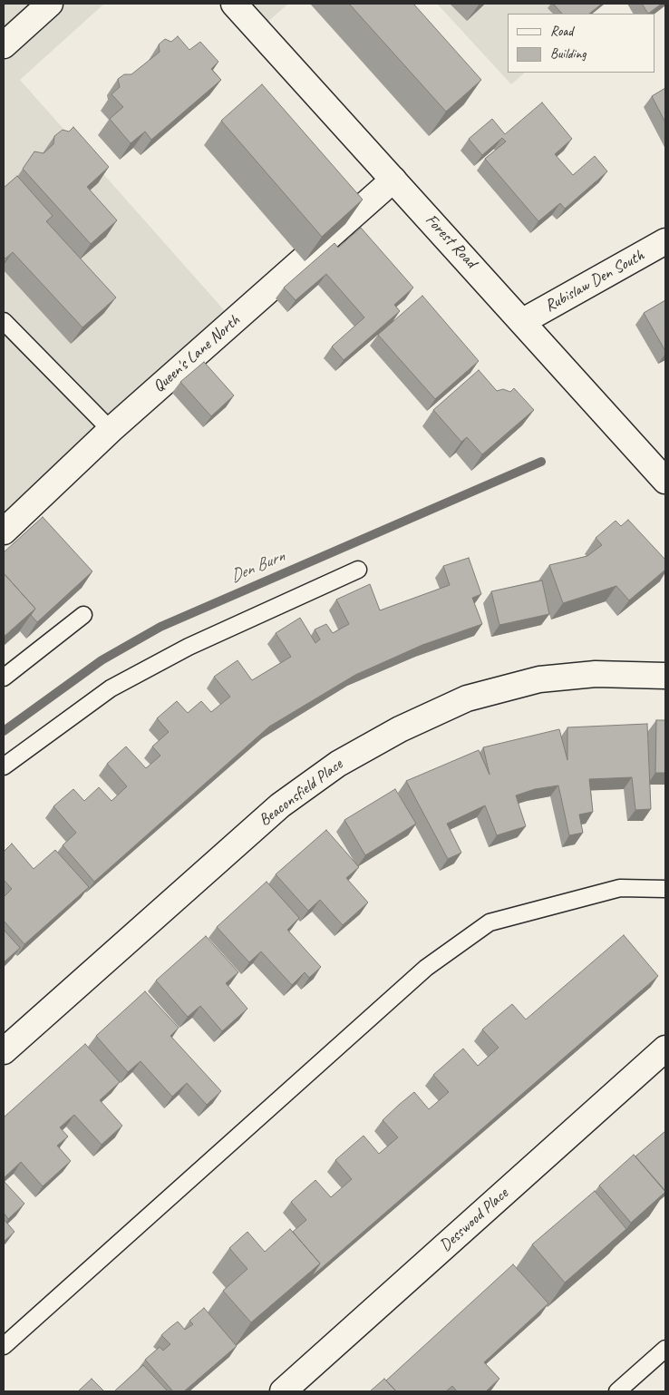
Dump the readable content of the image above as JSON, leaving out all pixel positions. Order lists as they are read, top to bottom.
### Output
{
  "streets": {
    "street": [
      "Forest Road",
      "Rubislaw Den South",
      "Queen's Lane North",
      "Beaconsfield Place",
      "Desswood Place"
    ]
  },
  "crossings": [
    ["Forest Road", "Rubislaw Den South"],
    ["Forest Road", "Queen's Lane North"]
  ],
  "water": ["Den Burn"],
  "legend": ["Road", "Building"]
}
